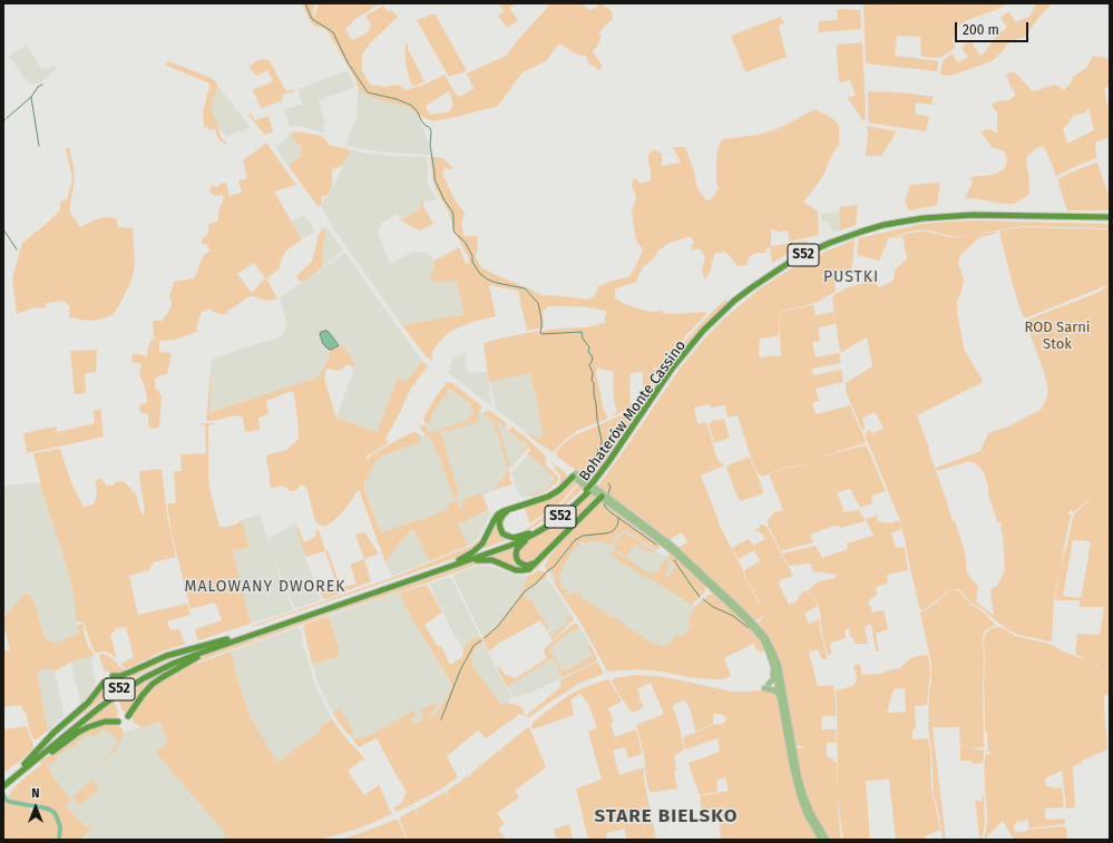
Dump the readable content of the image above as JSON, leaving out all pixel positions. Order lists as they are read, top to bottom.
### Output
{
  "streets": {
    "highway": ["S52", "Bohaterów Monte Cassino"]
  },
  "districts": ["PUSTKI", "MALOWANY DWOREK", "STARE BIELSKO"],
  "parks": ["ROD Sarni Stok"],
  "scale_bar": "200 m",
  "north": "top"
}
